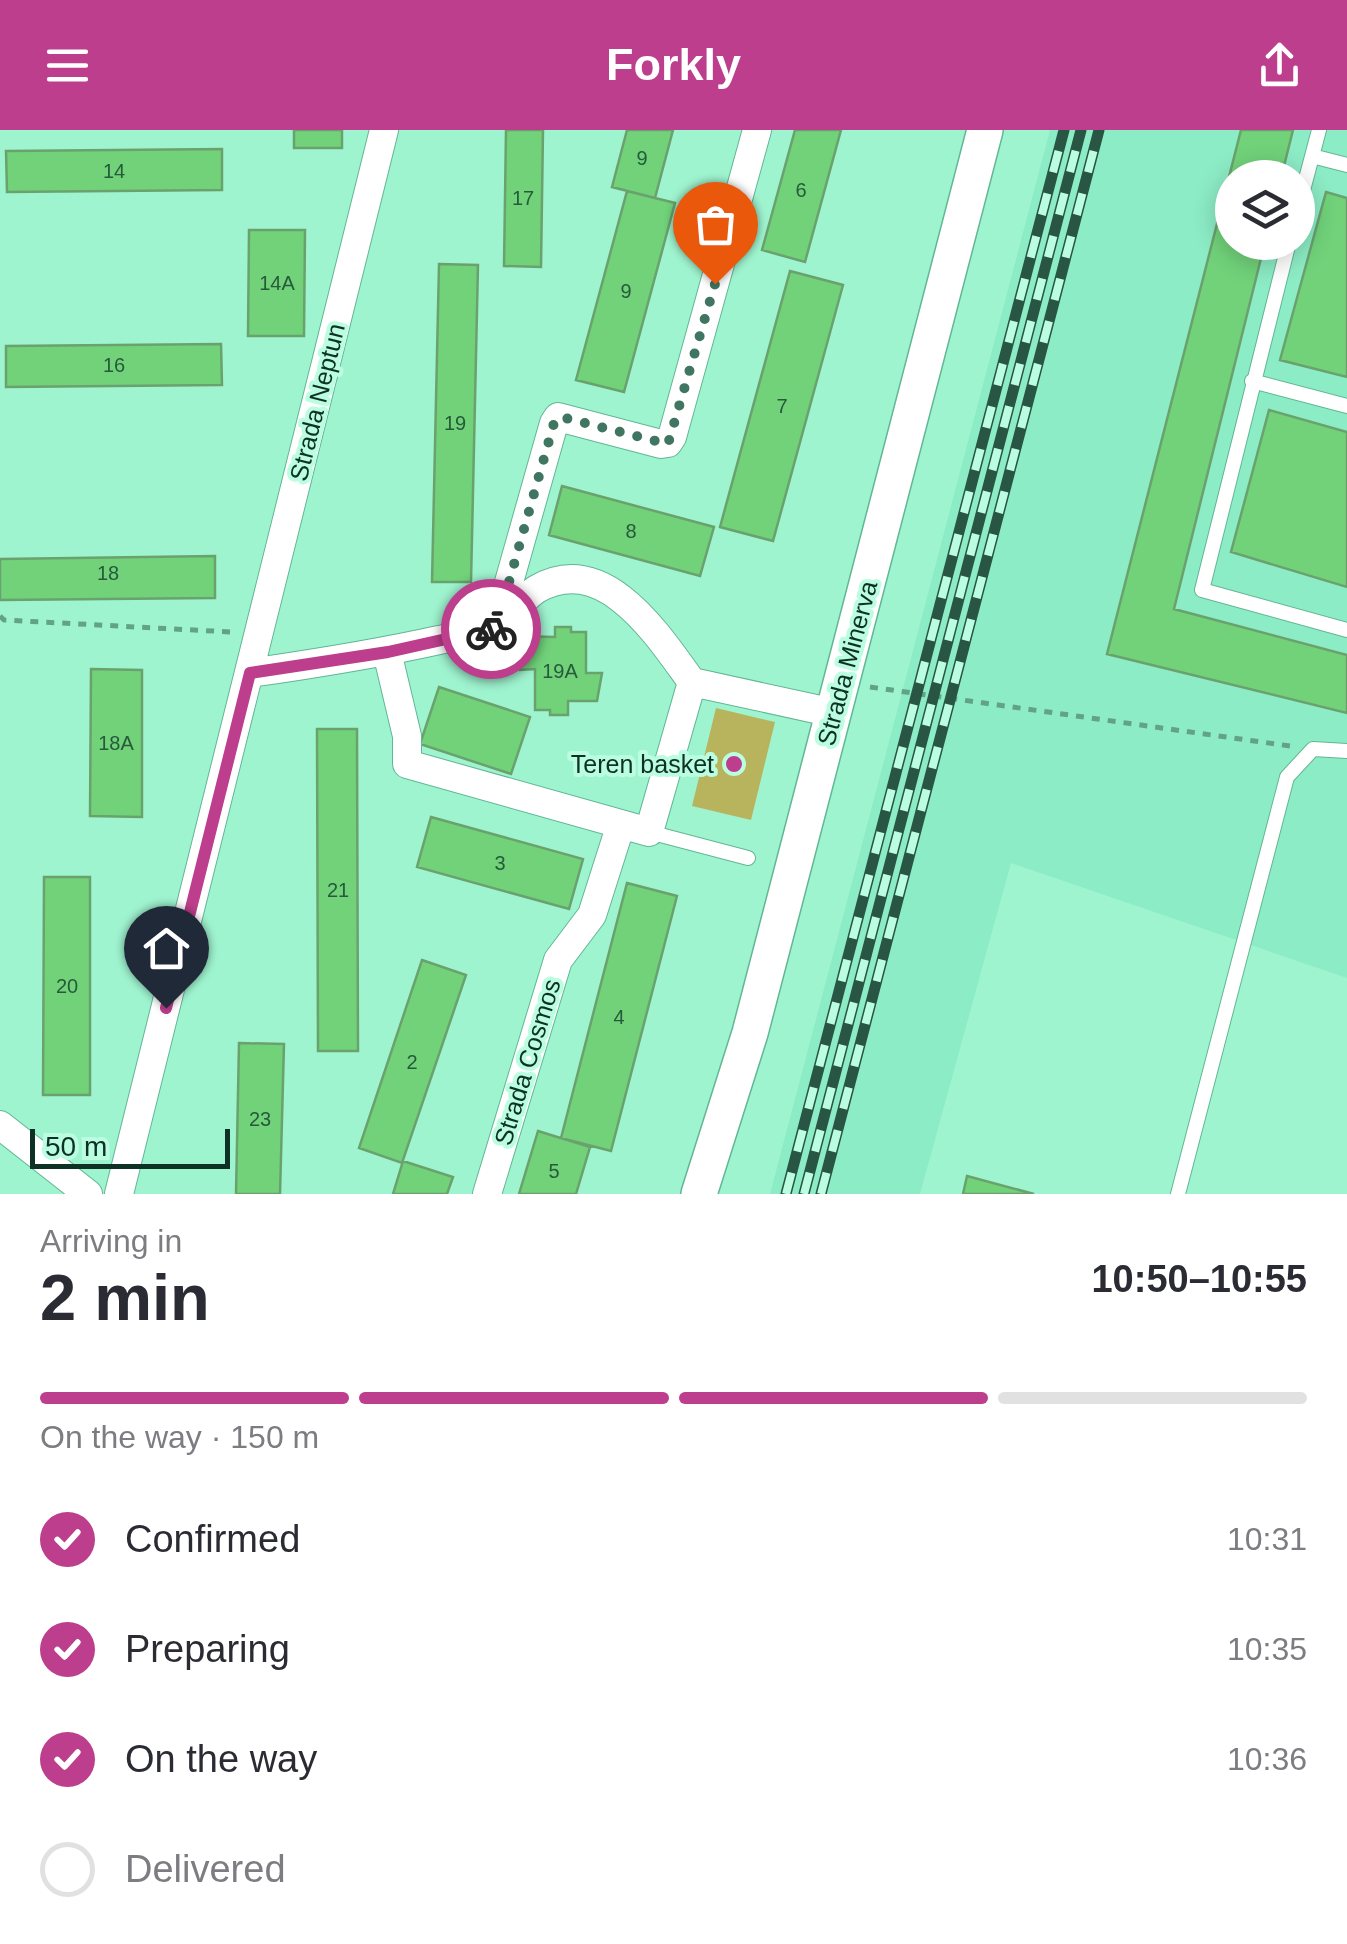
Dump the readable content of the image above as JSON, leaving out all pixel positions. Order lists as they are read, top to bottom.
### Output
{
  "streets": {
    "street": ["Strada Neptun", "Strada Minerva", "Strada Cosmos"]
  },
  "places": ["Teren basket"],
  "house_numbers": [
    "9",
    "14",
    "6",
    "17",
    "14A",
    "9",
    "16",
    "7",
    "19",
    "8",
    "18",
    "19A",
    "18A",
    "3",
    "21",
    "20",
    "4",
    "2",
    "23",
    "5"
  ],
  "scale_bar": "50 m",
  "page": {
    "header": "Forkly",
    "scale": "50 m",
    "heading": ["2 min", "Arriving in", "10:50–10:55"],
    "bar": "On the way · 150 m",
    "list": [
      ["Confirmed", "10:31"],
      ["Preparing", "10:35"],
      ["On the way", "10:36"],
      "Delivered"
    ]
  }
}
